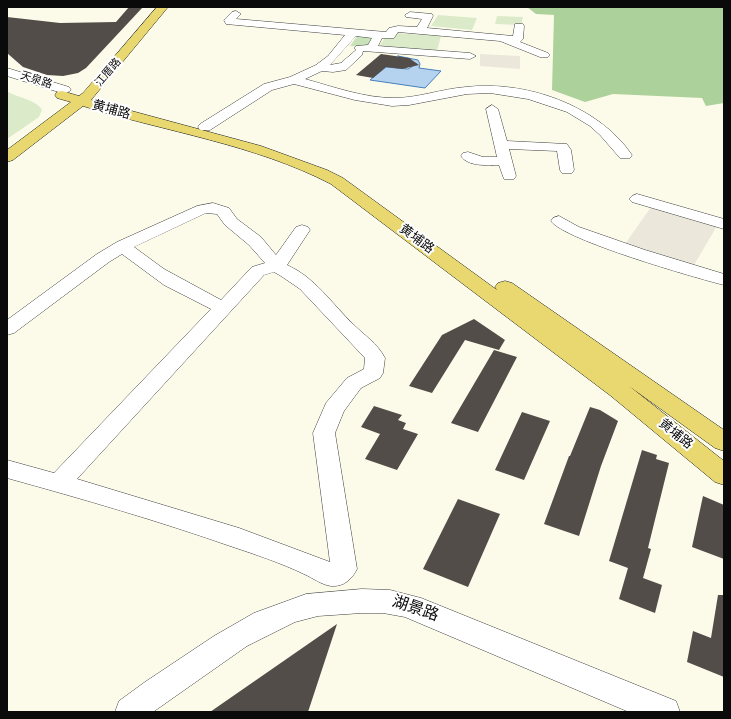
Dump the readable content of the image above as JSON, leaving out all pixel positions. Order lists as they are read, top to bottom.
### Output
{
  "streets": {
    "main road": ["江厝路", "黄埔路"],
    "street": ["天泉路", "湖景路"]
  },
  "crossings": [
    ["江厝路", "天泉路"],
    ["江厝路", "黄埔路"],
    ["天泉路", "黄埔路"]
  ]
}
